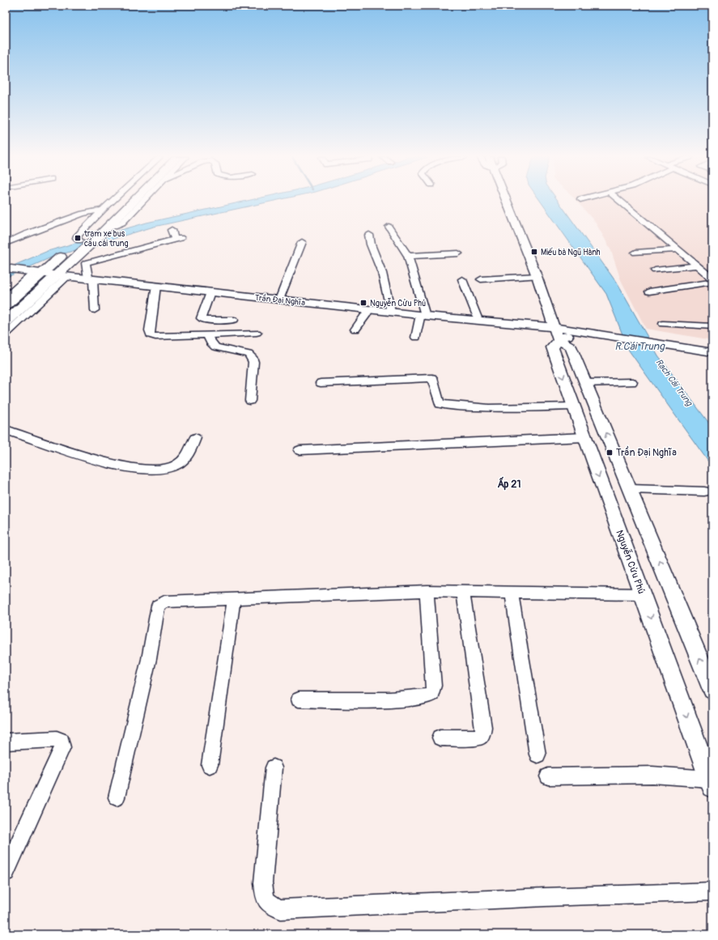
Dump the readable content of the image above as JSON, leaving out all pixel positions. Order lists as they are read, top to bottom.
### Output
{
  "streets": {
    "main road": ["Trần Đại Nghĩa", "Nguyễn Cửu Phú"]
  },
  "crossings": [
    ["Trần Đại Nghĩa", "Nguyễn Cửu Phú"]
  ],
  "districts": ["Ấp 21"],
  "water": ["R.Cái Trung", "Rạch Cái Trung"],
  "places": {
    "transit": [
      "trạm xe bus cầu cái trung",
      "Miếu bà Ngũ Hành",
      "Nguyễn Cửu Phú",
      "Trần Đại Nghĩa"
    ]
  }
}
